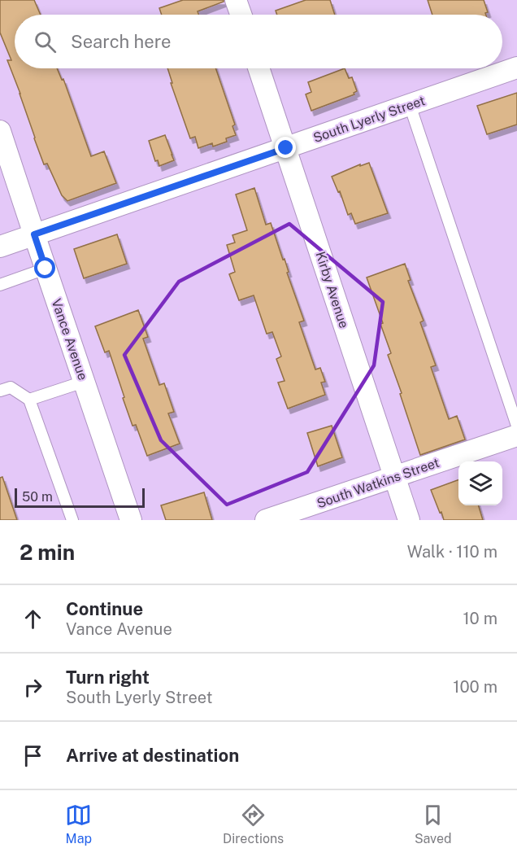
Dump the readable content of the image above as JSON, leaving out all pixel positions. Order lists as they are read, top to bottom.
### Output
{
  "streets": {
    "street": [
      "South Lyerly Street",
      "Kirby Avenue",
      "Vance Avenue",
      "South Watkins Street"
    ]
  },
  "crossings": [
    ["South Lyerly Street", "Kirby Avenue"],
    ["South Lyerly Street", "Vance Avenue"],
    ["Kirby Avenue", "South Watkins Street"]
  ],
  "scale_bar": "50 m",
  "page": {
    "search": "Search here",
    "scale": "50 m",
    "heading": ["2 min", "Walk · 110 m"],
    "list": [
      ["Continue", "Vance Avenue", "10 m"],
      ["Turn right", "South Lyerly Street", "100 m"],
      "Arrive at destination"
    ],
    "nav": ["Map", "Directions", "Saved"]
  }
}
